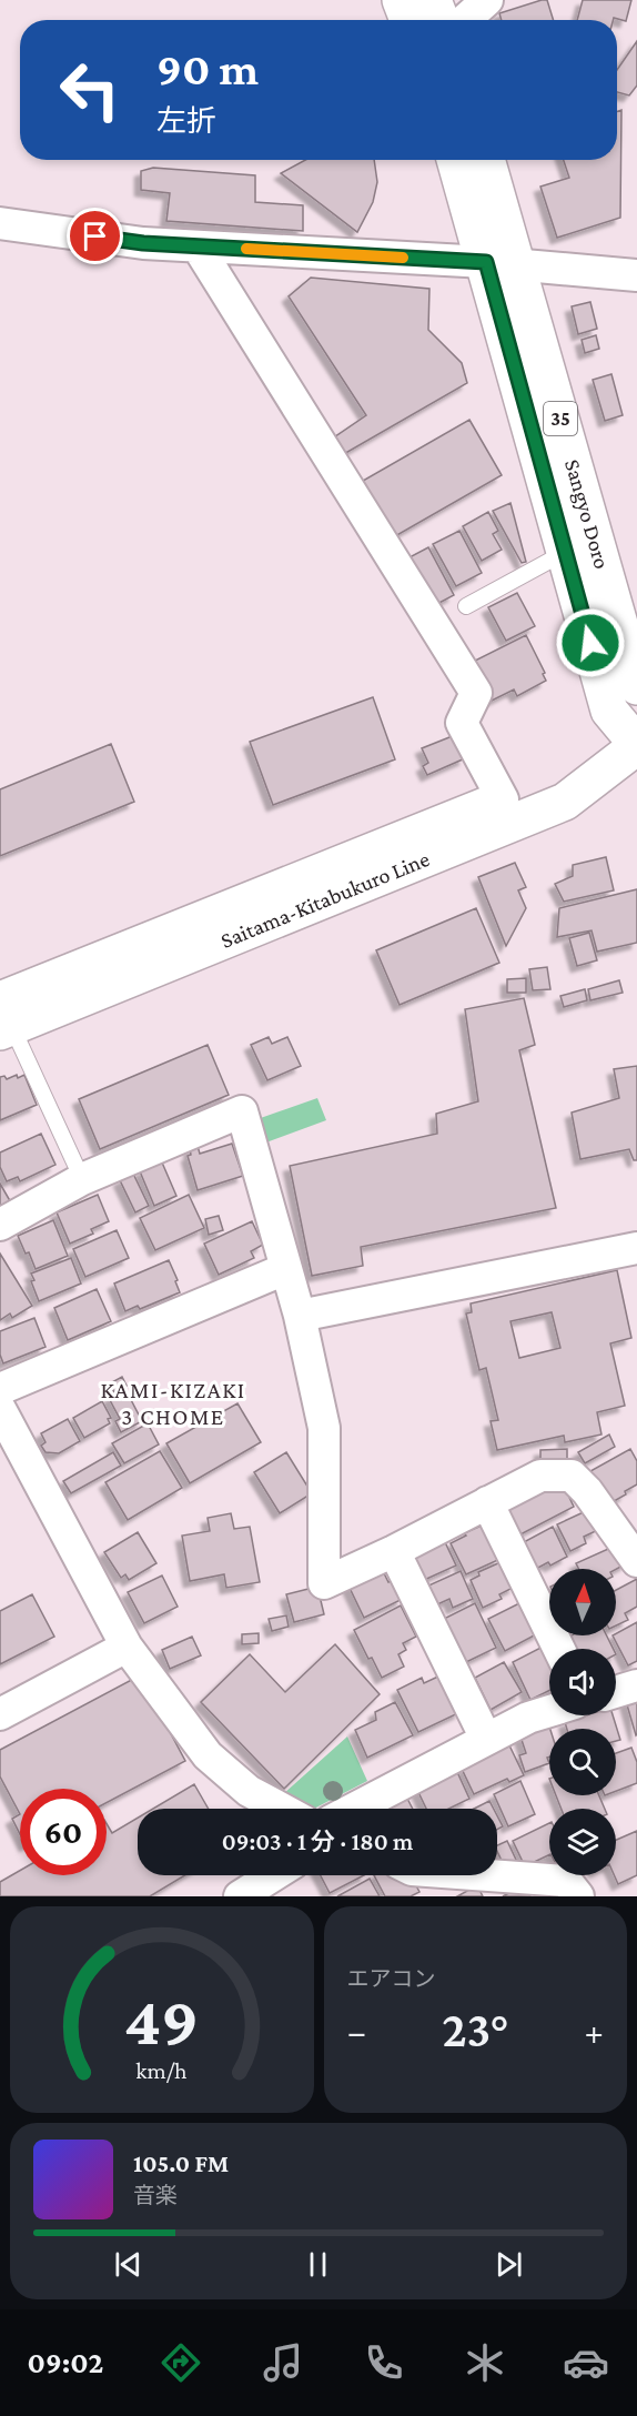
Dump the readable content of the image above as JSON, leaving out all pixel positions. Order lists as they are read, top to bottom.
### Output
{
  "streets": {
    "main road": ["35", "Sangyo Doro", "Saitama-Kitabukuro Line"]
  },
  "crossings": [
    ["Sangyo Doro", "Saitama-Kitabukuro Line"]
  ],
  "districts": ["KAMI-KIZAKI 3 CHOME"],
  "north": "top",
  "page": {
    "turn": ["90 m", "左折"],
    "limit": "60",
    "trip": "09:03 · 1 分 · 180 m",
    "tile": "エアコン",
    "heat": ["−", "23°", "+"],
    "song": ["105.0 FM", "音楽"],
    "tabs": "09:02",
    "gauge": ["49", "km/h"]
  }
}
